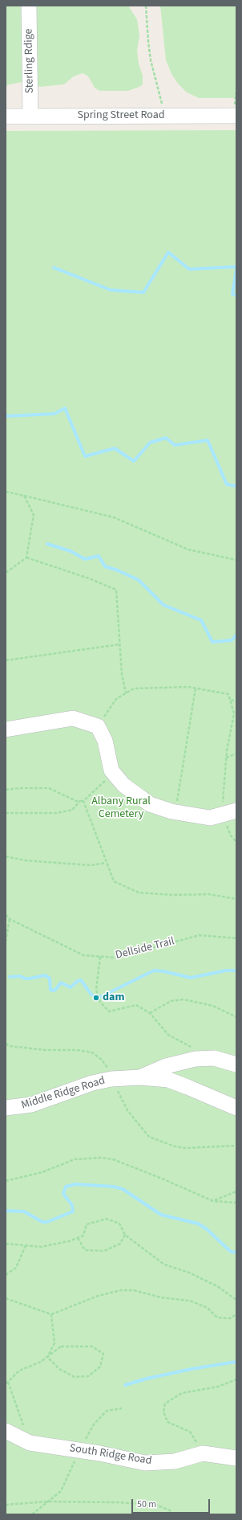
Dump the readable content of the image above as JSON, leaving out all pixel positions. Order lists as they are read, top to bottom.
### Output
{
  "streets": {
    "street": [
      "Sterling Rdige",
      "Spring Street Road",
      "Middle Ridge Road",
      "South Ridge Road"
    ],
    "path": ["Dellside Trail"]
  },
  "crossings": [
    ["Sterling Rdige", "Spring Street Road"]
  ],
  "parks": ["Albany Rural Cemetery"],
  "places": ["dam"],
  "scale_bar": "50 m"
}
